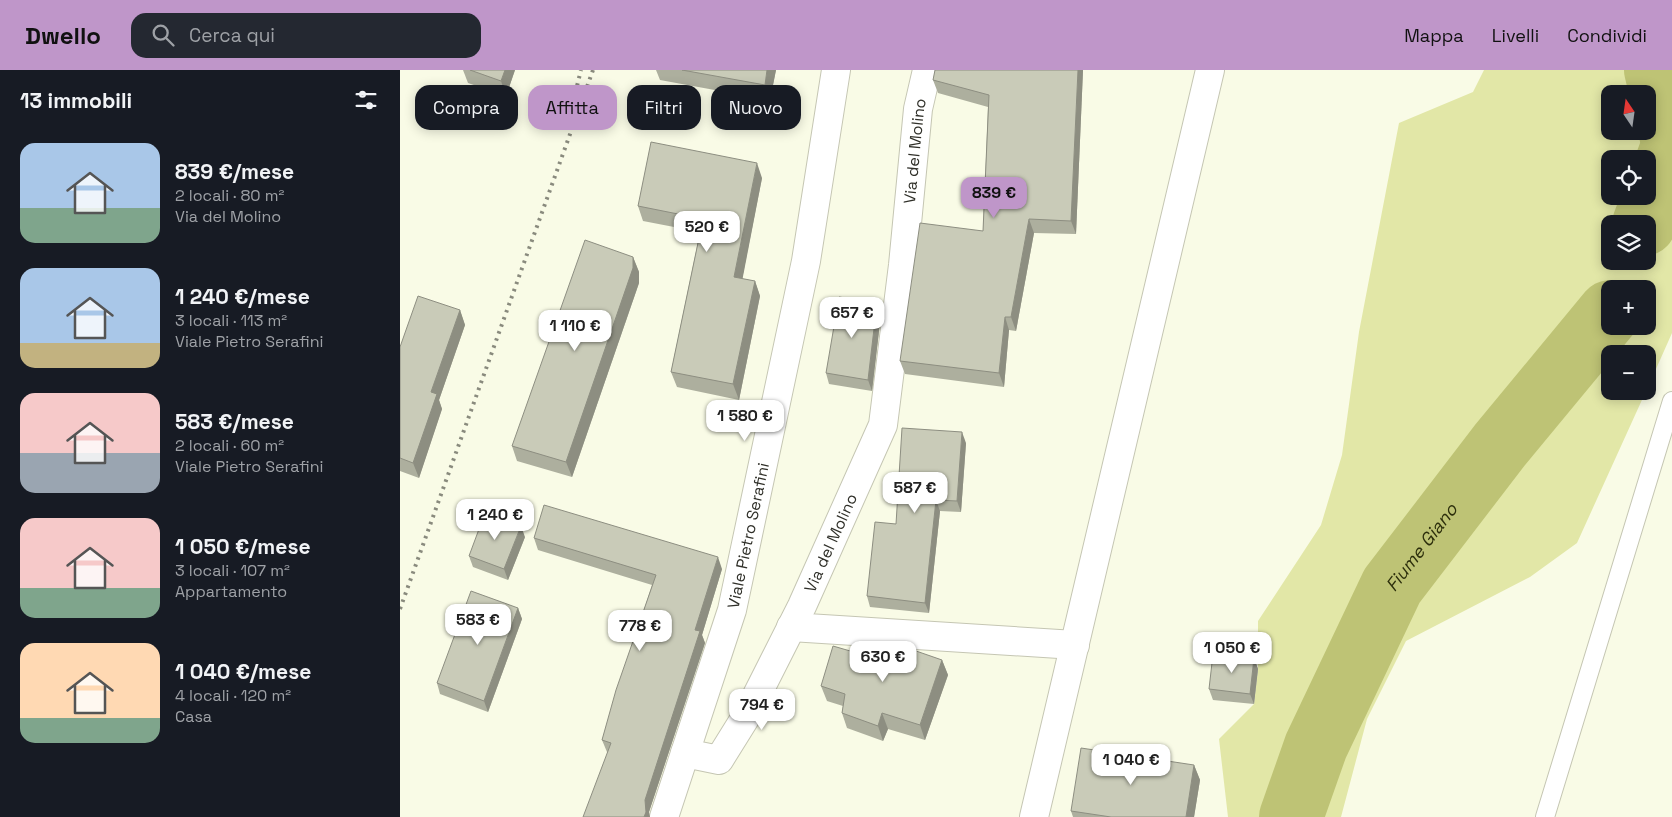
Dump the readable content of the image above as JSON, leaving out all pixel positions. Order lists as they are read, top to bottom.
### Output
{
  "streets": {
    "street": ["Via del Molino", "Viale Pietro Serafini"]
  },
  "crossings": [
    ["Via del Molino", "Viale Pietro Serafini"]
  ],
  "water": ["Fiume Giano"],
  "north": "top",
  "page": {
    "header": "Dwello",
    "search": "Cerca qui",
    "nav": ["Mappa", "Livelli", "Condividi"],
    "heading": "13 immobili",
    "map_buttons": ["+", "−"],
    "chip": [
      "Compra",
      "Affitta",
      "Filtri",
      "Nuovo"
    ],
    "list": [
      {
        "name": "839 €/mese",
        "note": "2 locali · 80 m² · Via del Molino"
      },
      {
        "name": "1 240 €/mese",
        "note": "3 locali · 113 m² · Viale Pietro Serafini"
      },
      {
        "name": "583 €/mese",
        "note": "2 locali · 60 m² · Viale Pietro Serafini"
      },
      {
        "name": "1 050 €/mese",
        "note": "3 locali · 107 m² · Appartamento"
      },
      {
        "name": "1 040 €/mese",
        "note": "4 locali · 120 m² · Casa"
      }
    ],
    "price": [
      "839 €",
      "520 €",
      "657 €",
      "1 110 €",
      "1 580 €",
      "587 €",
      "1 240 €",
      "583 €",
      "778 €",
      "1 050 €",
      "630 €",
      "794 €",
      "1 040 €"
    ]
  }
}
